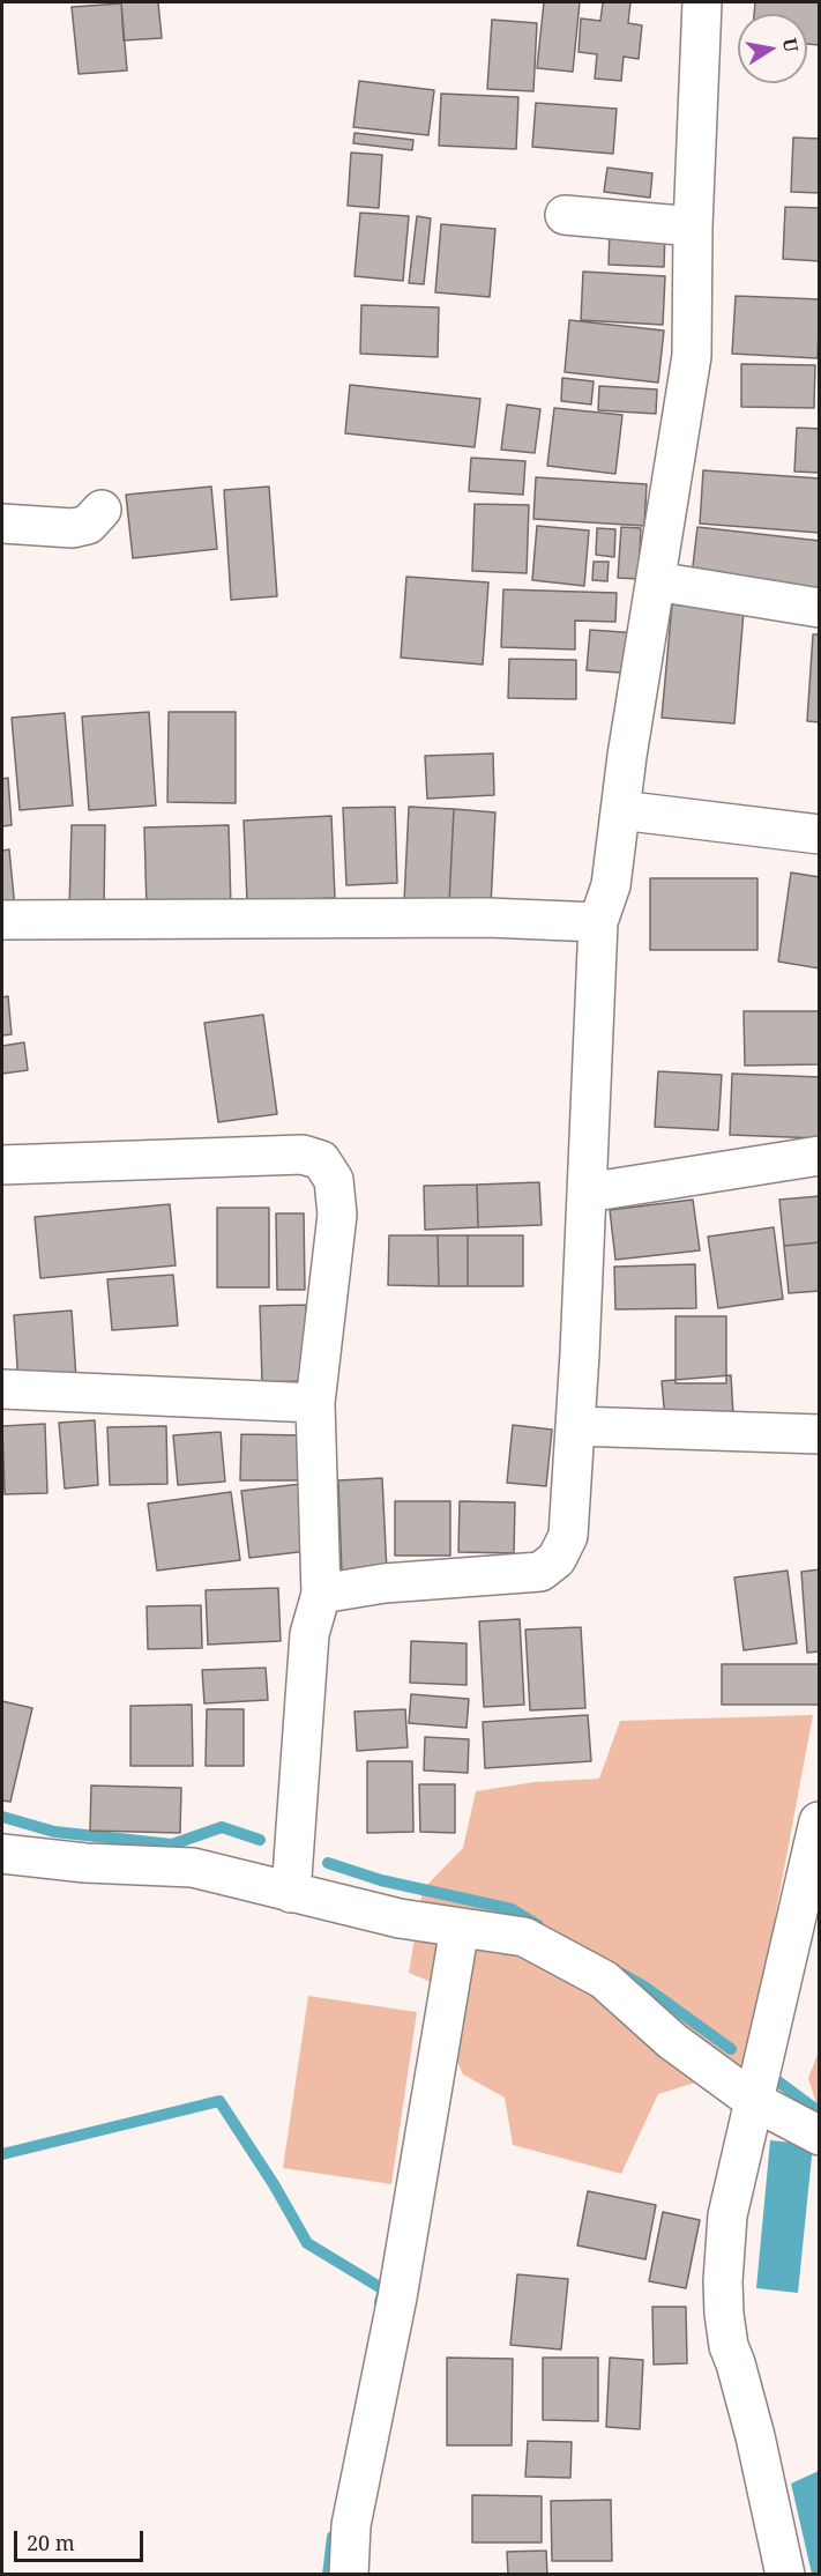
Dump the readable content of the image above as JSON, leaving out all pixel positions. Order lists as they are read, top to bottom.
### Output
{
  "scale_bar": "20 m",
  "north": "right"
}
